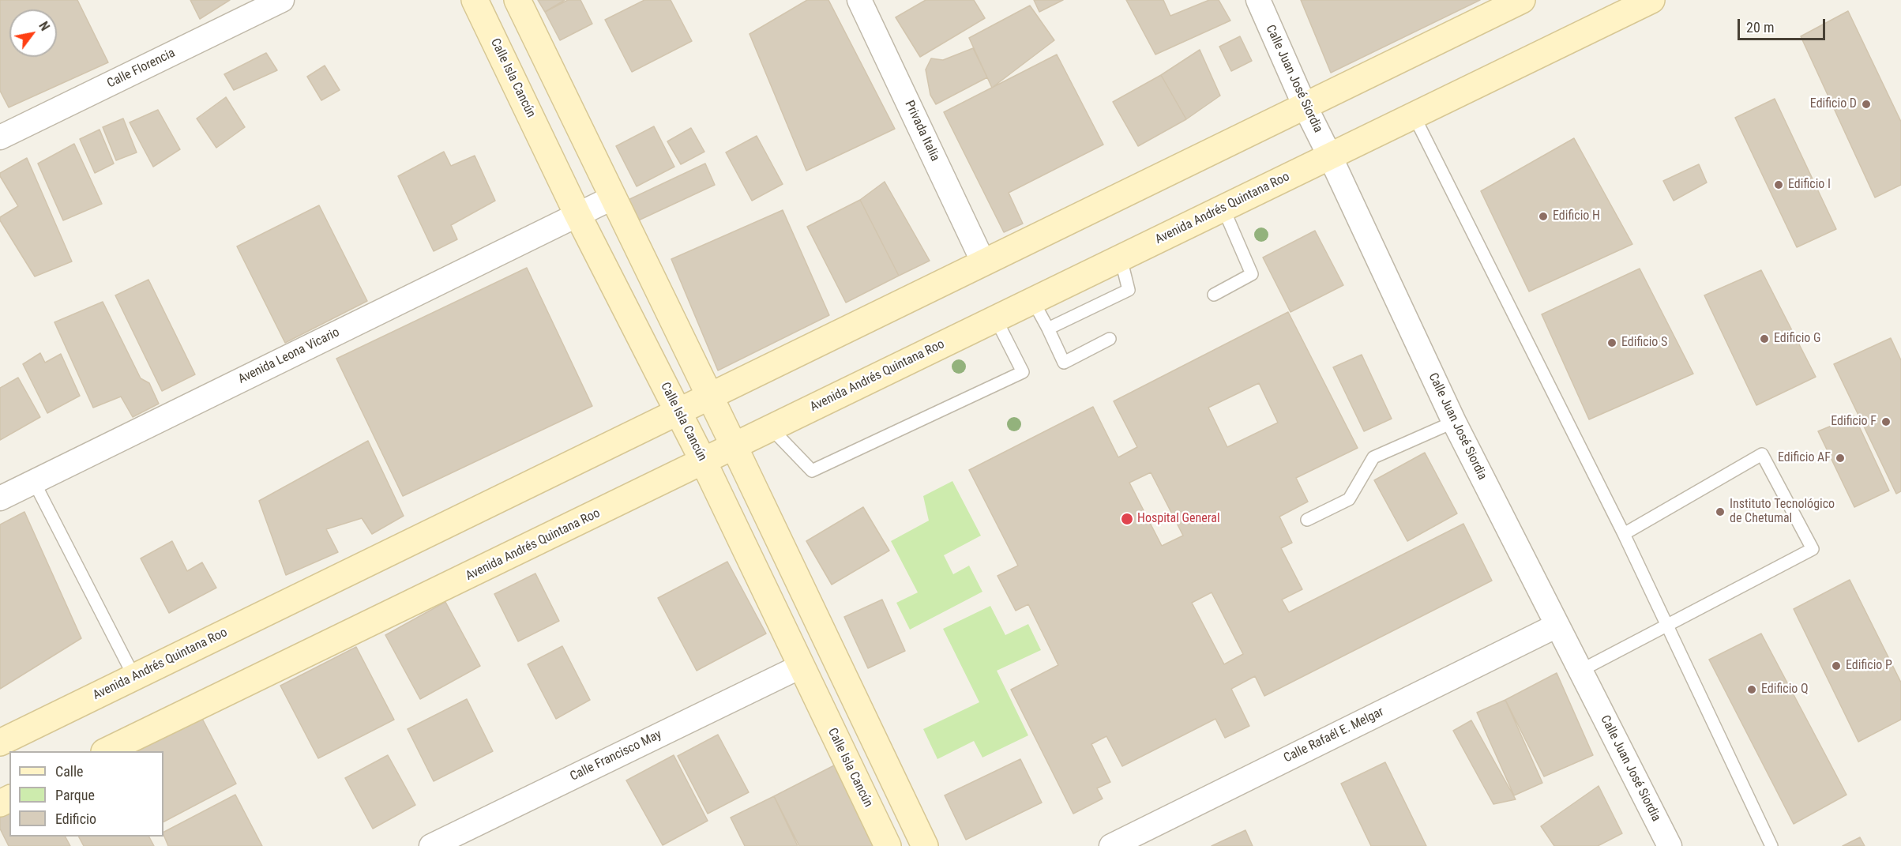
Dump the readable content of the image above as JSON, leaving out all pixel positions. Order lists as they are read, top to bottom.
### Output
{
  "streets": {
    "main road": ["Calle Isla Cancún", "Avenida Andrés Quintana Roo"],
    "street": [
      "Calle Florencia",
      "Calle Juan José Siordia",
      "Privada Italia",
      "Avenida Leona Vicario",
      "Calle Rafaél E. Melgar",
      "Calle Francisco May"
    ]
  },
  "crossings": [
    ["Calle Isla Cancún", "Avenida Andrés Quintana Roo"],
    ["Calle Isla Cancún", "Avenida Leona Vicario"],
    ["Calle Isla Cancún", "Calle Francisco May"],
    ["Calle Juan José Siordia", "Avenida Andrés Quintana Roo"],
    ["Calle Juan José Siordia", "Calle Rafaél E. Melgar"],
    ["Privada Italia", "Avenida Andrés Quintana Roo"]
  ],
  "places": [
    "Edificio D",
    "Edificio I",
    "Edificio H",
    "Edificio G",
    "Edificio S",
    "Edificio F",
    "Edificio AF",
    "Instituto Tecnológico de Chetumal",
    "Hospital General",
    "Edificio P",
    "Edificio Q"
  ],
  "legend": ["Calle", "Parque", "Edificio"],
  "scale_bar": "20 m",
  "north": "top right"
}
